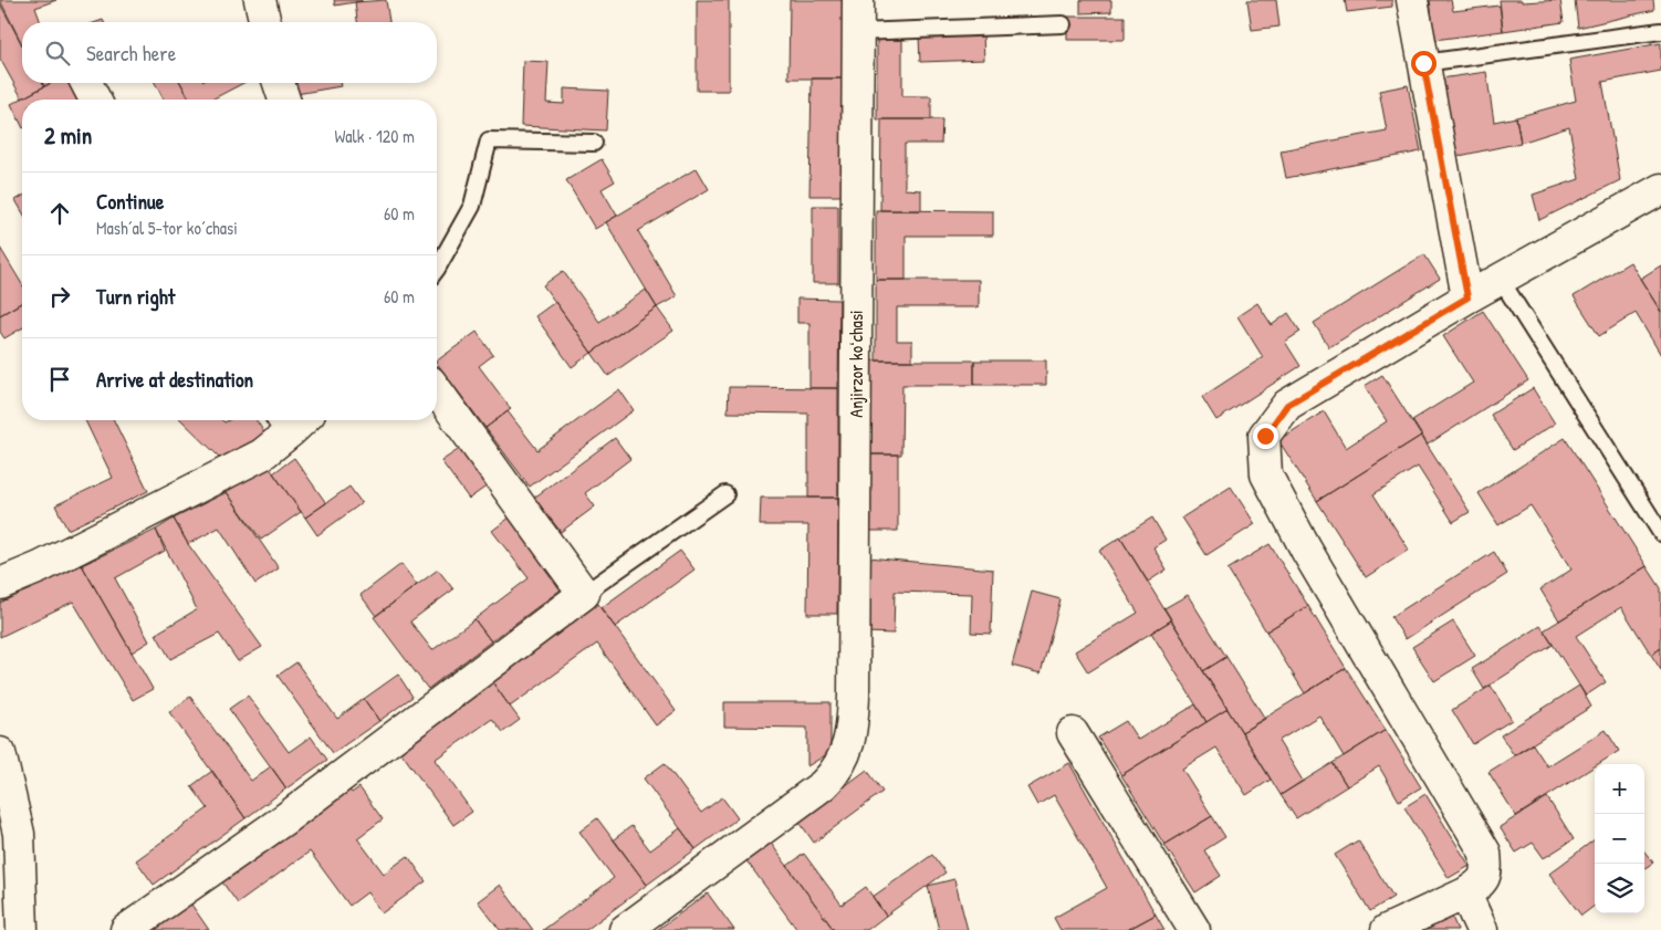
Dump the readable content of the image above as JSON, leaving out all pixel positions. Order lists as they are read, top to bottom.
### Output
{
  "streets": {
    "street": ["Anjirzor koʻchasi"]
  },
  "page": {
    "search": "Search here",
    "heading": ["2 min", "Walk · 120 m"],
    "list": [
      ["Continue", "Mashʼal 5-tor koʼchasi", "60 m"],
      ["Turn right", "60 m"],
      "Arrive at destination"
    ],
    "map_buttons": ["+", "−"]
  }
}
